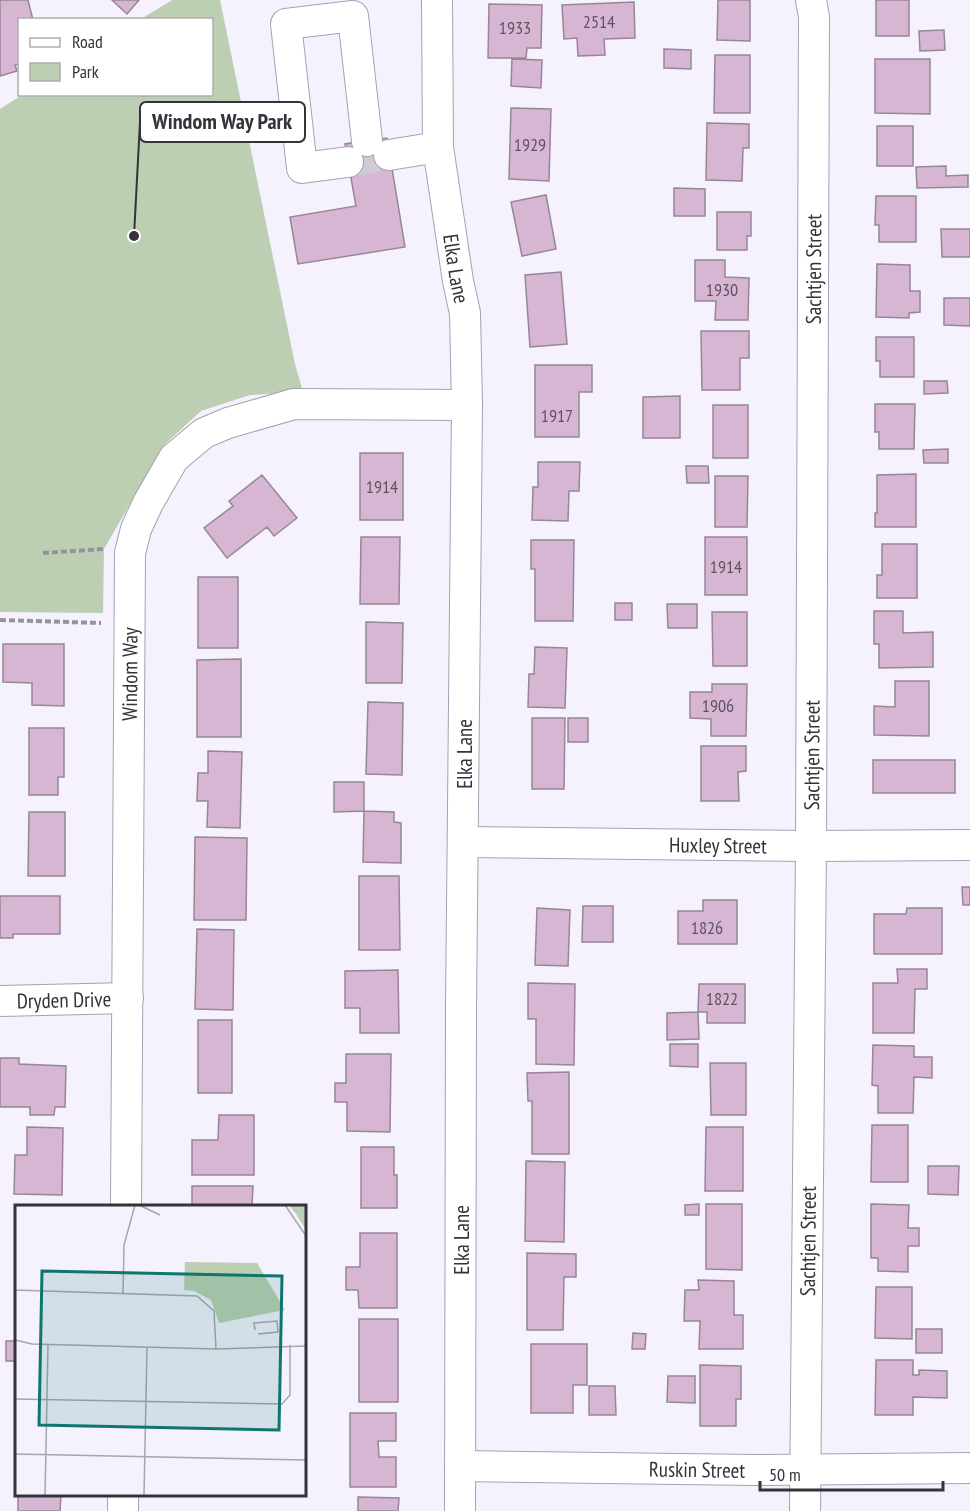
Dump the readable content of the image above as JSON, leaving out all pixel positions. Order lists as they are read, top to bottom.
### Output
{
  "streets": {
    "street": [
      "Elka Lane",
      "Sachtjen Street",
      "Windom Way",
      "Huxley Street",
      "Dryden Drive",
      "Ruskin Street"
    ]
  },
  "crossings": [
    ["Elka Lane", "Windom Way"],
    ["Elka Lane", "Huxley Street"],
    ["Elka Lane", "Ruskin Street"],
    ["Sachtjen Street", "Huxley Street"],
    ["Sachtjen Street", "Ruskin Street"],
    ["Windom Way", "Dryden Drive"]
  ],
  "places": ["Windom Way Park"],
  "house_numbers": [
    "2514",
    "1933",
    "1929",
    "1930",
    "1917",
    "1914",
    "1914",
    "1906",
    "1826",
    "1822"
  ],
  "legend": ["Road", "Park"],
  "scale_bar": "50 m"
}
